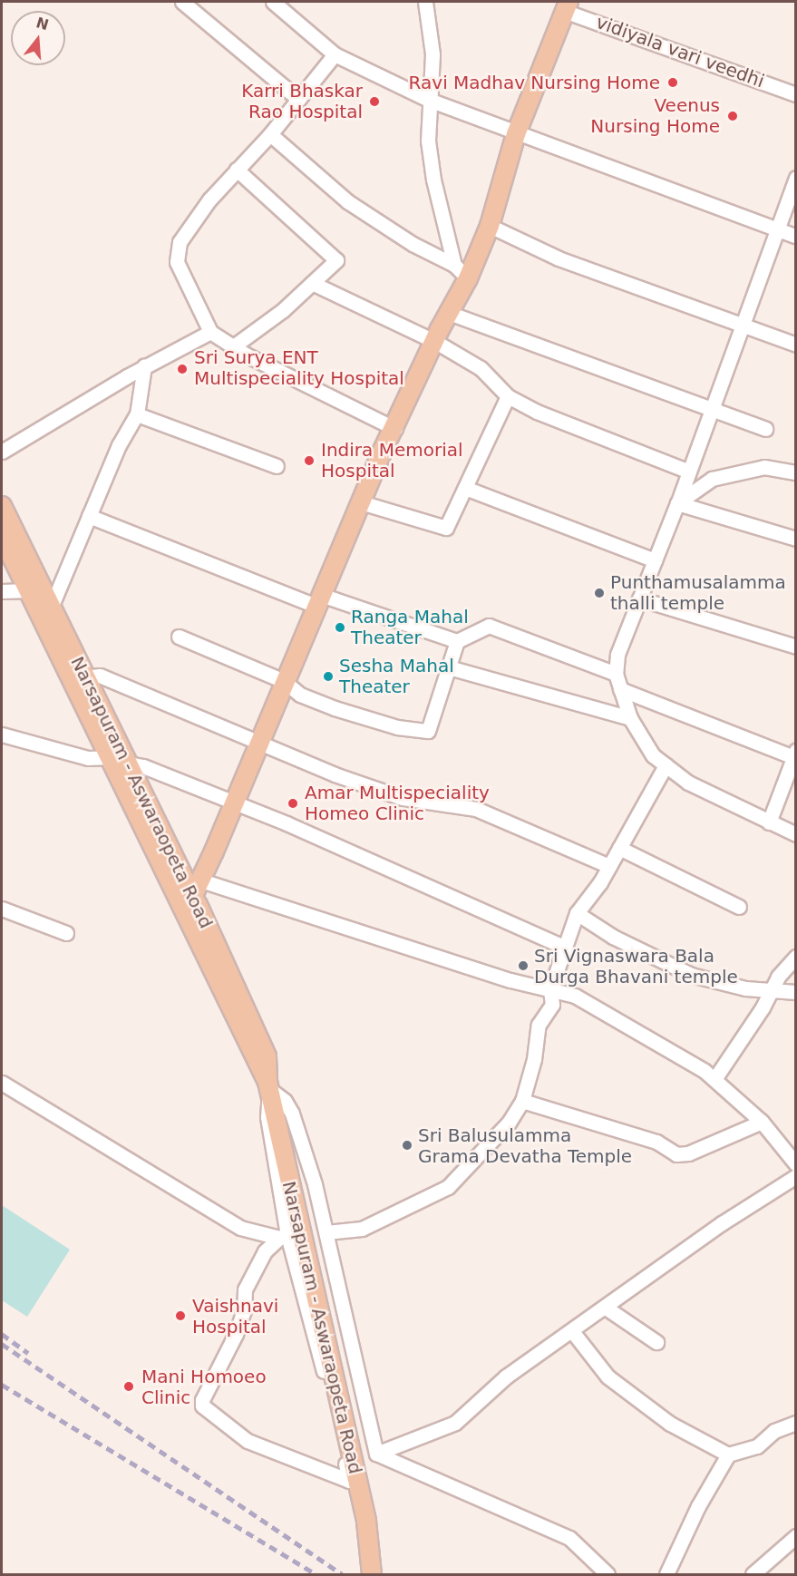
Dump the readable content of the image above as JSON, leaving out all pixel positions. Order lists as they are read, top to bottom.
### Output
{
  "streets": {
    "main road": ["Narsapuram - Aswaraopeta Road"],
    "street": ["vidiyala vari veedhi"]
  },
  "places": [
    "Ravi Madhav Nursing Home",
    "Karri Bhaskar Rao Hospital",
    "Veenus Nursing Home",
    "Sri Surya ENT Multispeciality Hospital",
    "Indira Memorial Hospital",
    "Punthamusalamma thalli temple",
    "Ranga Mahal Theater",
    "Sesha Mahal Theater",
    "Amar Multispeciality Homeo Clinic",
    "Sri Vignaswara Bala Durga Bhavani temple",
    "Sri Balusulamma Grama Devatha Temple",
    "Vaishnavi Hospital",
    "Mani Homoeo Clinic"
  ],
  "north": "top"
}
